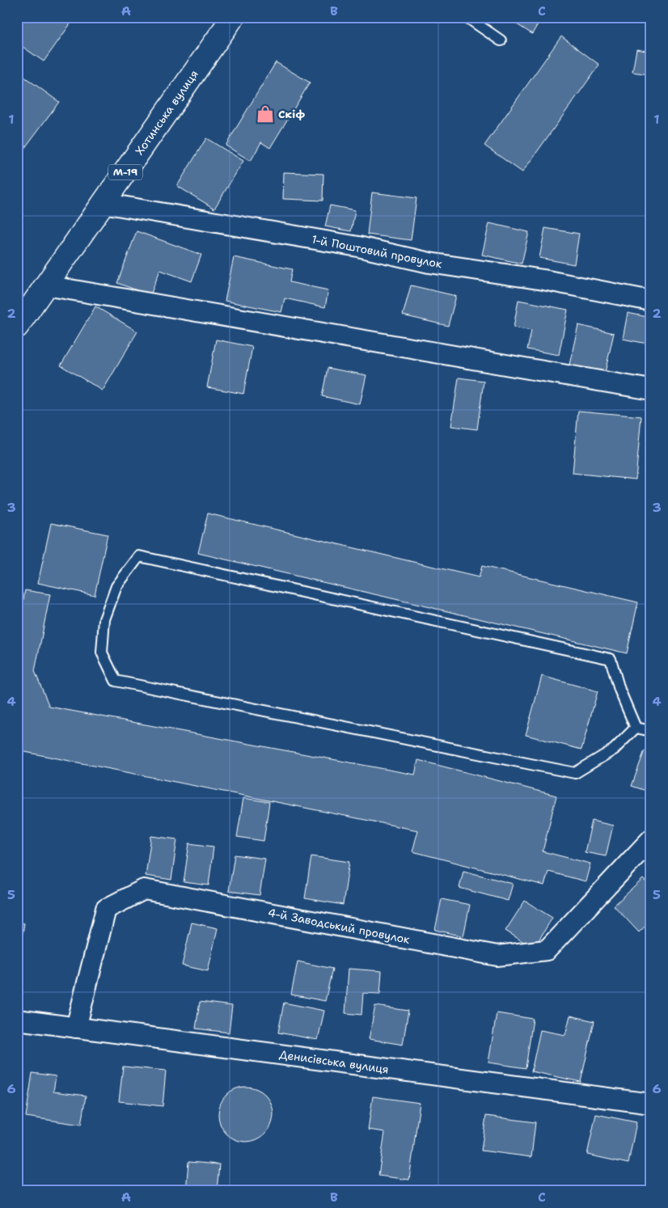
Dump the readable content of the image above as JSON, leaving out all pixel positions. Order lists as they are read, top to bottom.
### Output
{
  "streets": {
    "highway": ["Хотинська вулиця", "М-19"],
    "street": ["1-й Поштовий провулок", "4-й Заводський провулок", "Денисівська вулиця"]
  },
  "crossings": [
    ["Хотинська вулиця", "1-й Поштовий провулок"],
    ["4-й Заводський провулок", "Денисівська вулиця"]
  ],
  "places": {
    "shop": ["Скіф"]
  },
  "grid": {
    "columns": ["A", "B", "C"],
    "rows": [
      "1",
      "2",
      "3",
      "4",
      "5",
      "6"
    ]
  }
}
